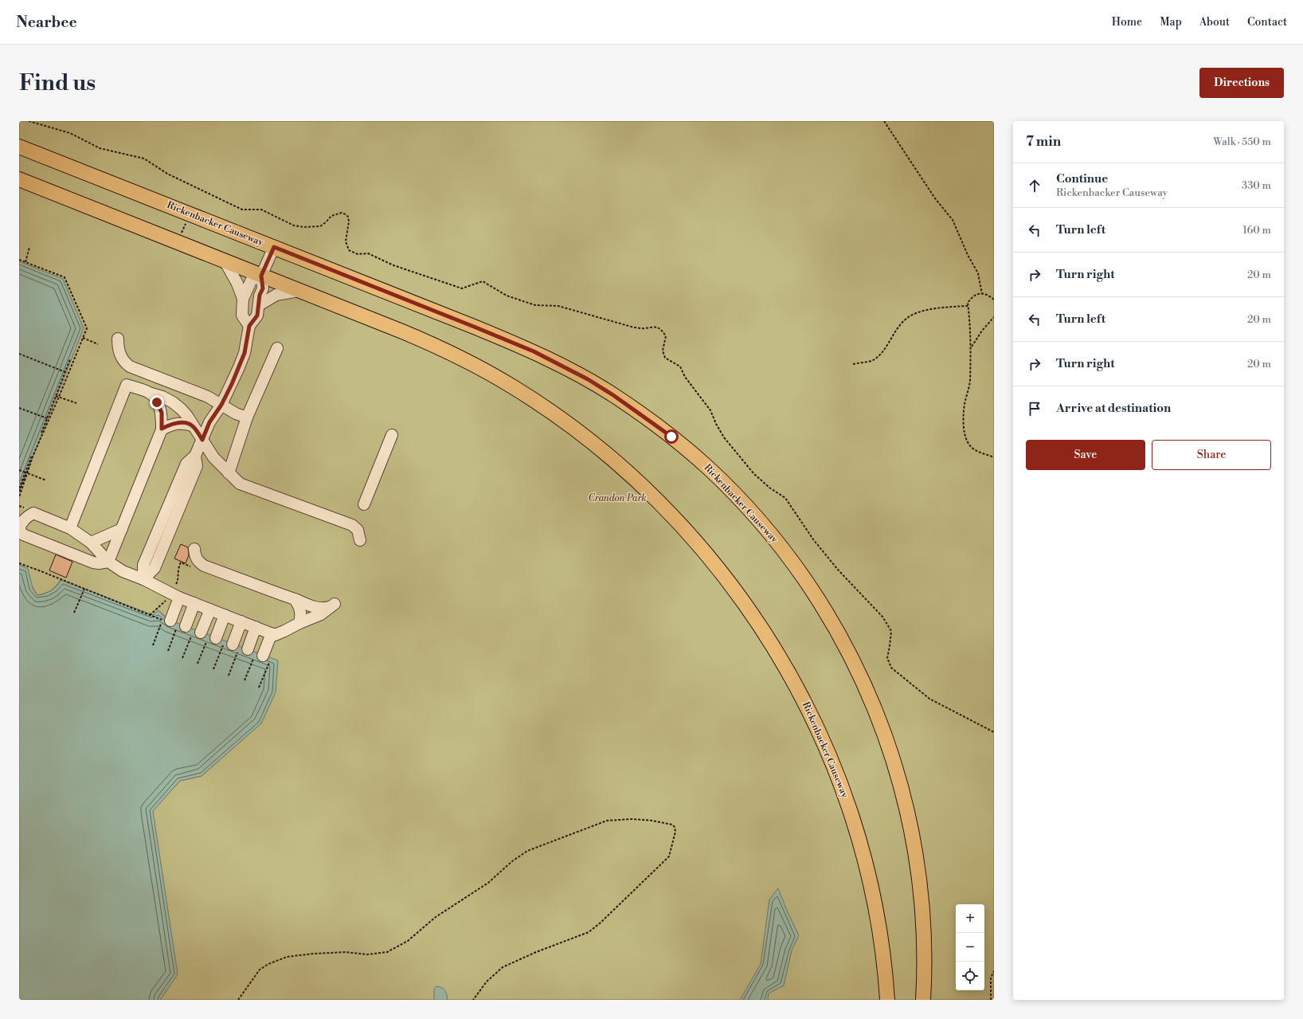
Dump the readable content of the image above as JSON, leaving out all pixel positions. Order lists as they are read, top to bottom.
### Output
{
  "streets": {
    "main road": ["Rickenbacker Causeway"]
  },
  "parks": ["Crandon Park"],
  "page": {
    "header": "Nearbee",
    "nav": [
      "Home",
      "Map",
      "About",
      "Contact"
    ],
    "buttons": [
      "Directions",
      ["Save", "Share"]
    ],
    "title": "Find us",
    "heading": ["7 min", "Walk · 550 m"],
    "list": [
      ["Continue", "Rickenbacker Causeway", "330 m"],
      ["Turn left", "160 m"],
      ["Turn right", "20 m"],
      ["Turn left", "20 m"],
      ["Turn right", "20 m"],
      "Arrive at destination"
    ],
    "map_buttons": ["+", "−"]
  }
}
